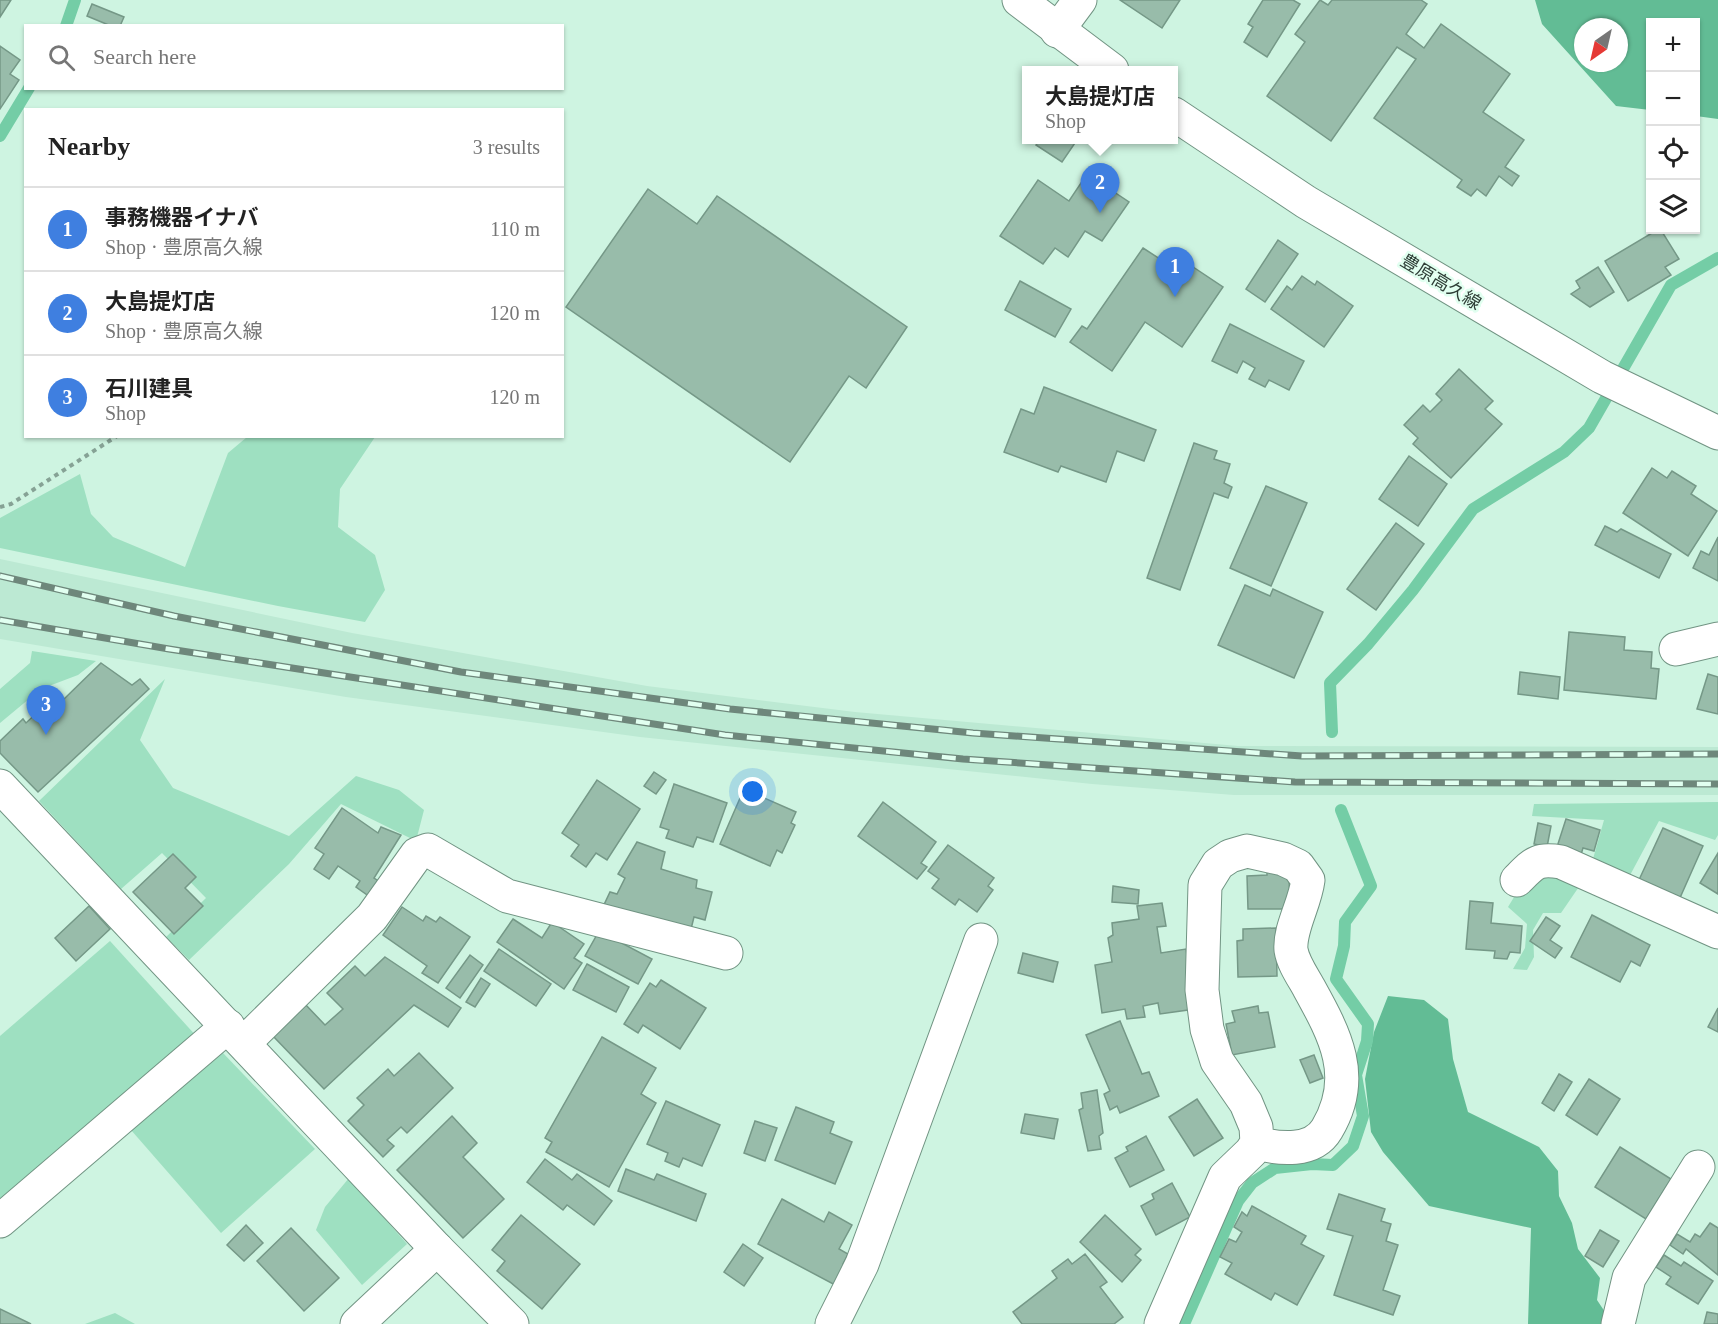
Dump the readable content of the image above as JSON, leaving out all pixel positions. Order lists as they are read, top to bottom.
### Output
{
  "streets": {
    "main road": ["豊原高久線"]
  },
  "north": "bottom left",
  "page": {
    "map_buttons": ["+", "−"],
    "search": "Search here",
    "popup": ["大島提灯店", "Shop"],
    "heading": ["Nearby", "3 results"],
    "pins": ["2", "1", "3"],
    "list": [
      {
        "mark": "1",
        "name": "事務機器イナバ",
        "note": "Shop · 豊原高久線",
        "value": "110 m"
      },
      {
        "mark": "2",
        "name": "大島提灯店",
        "note": "Shop · 豊原高久線",
        "value": "120 m"
      },
      {
        "mark": "3",
        "name": "石川建具",
        "note": "Shop",
        "value": "120 m"
      }
    ]
  }
}
